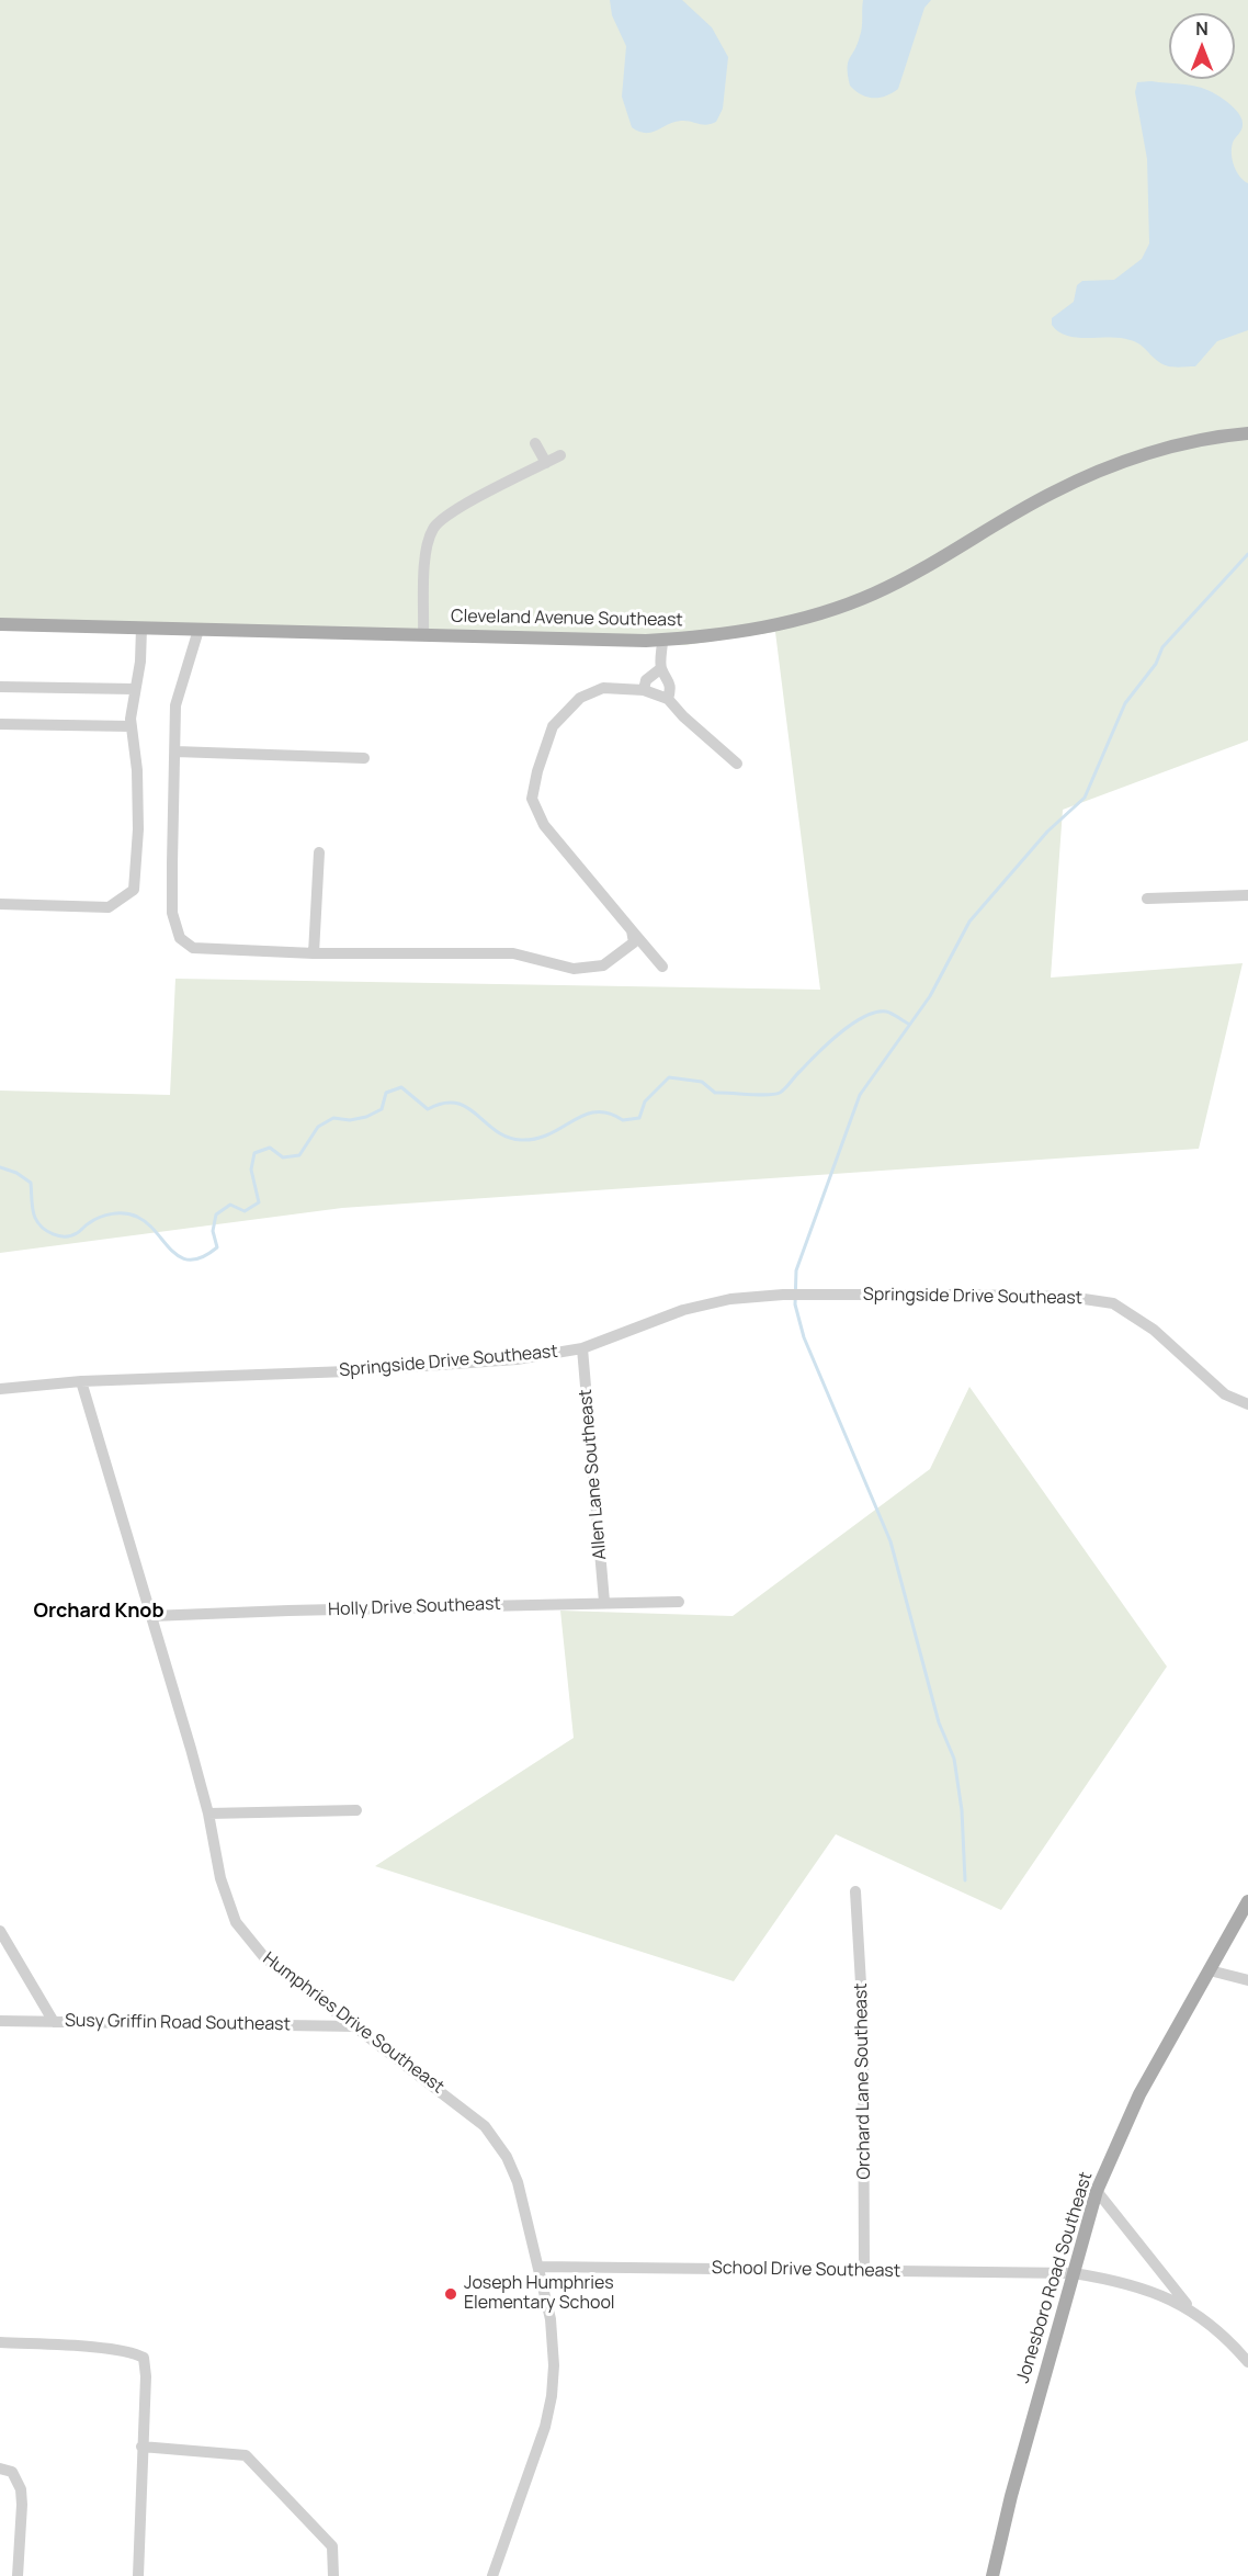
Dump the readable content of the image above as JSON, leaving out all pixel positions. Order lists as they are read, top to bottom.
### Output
{
  "streets": {
    "main road": ["Cleveland Avenue Southeast", "Jonesboro Road Southeast"],
    "street": [
      "Springside Drive Southeast",
      "Allen Lane Southeast",
      "Holly Drive Southeast",
      "Susy Griffin Road Southeast",
      "Humphries Drive Southeast",
      "Orchard Lane Southeast",
      "School Drive Southeast"
    ]
  },
  "crossings": [
    ["Springside Drive Southeast", "Allen Lane Southeast"],
    ["Springside Drive Southeast", "Humphries Drive Southeast"],
    ["Allen Lane Southeast", "Holly Drive Southeast"],
    ["Holly Drive Southeast", "Humphries Drive Southeast"],
    ["Susy Griffin Road Southeast", "Humphries Drive Southeast"],
    ["Humphries Drive Southeast", "School Drive Southeast"],
    ["Orchard Lane Southeast", "School Drive Southeast"],
    ["School Drive Southeast", "Jonesboro Road Southeast"]
  ],
  "districts": ["Orchard Knob"],
  "places": ["Joseph Humphries Elementary School"],
  "north": "top"
}
